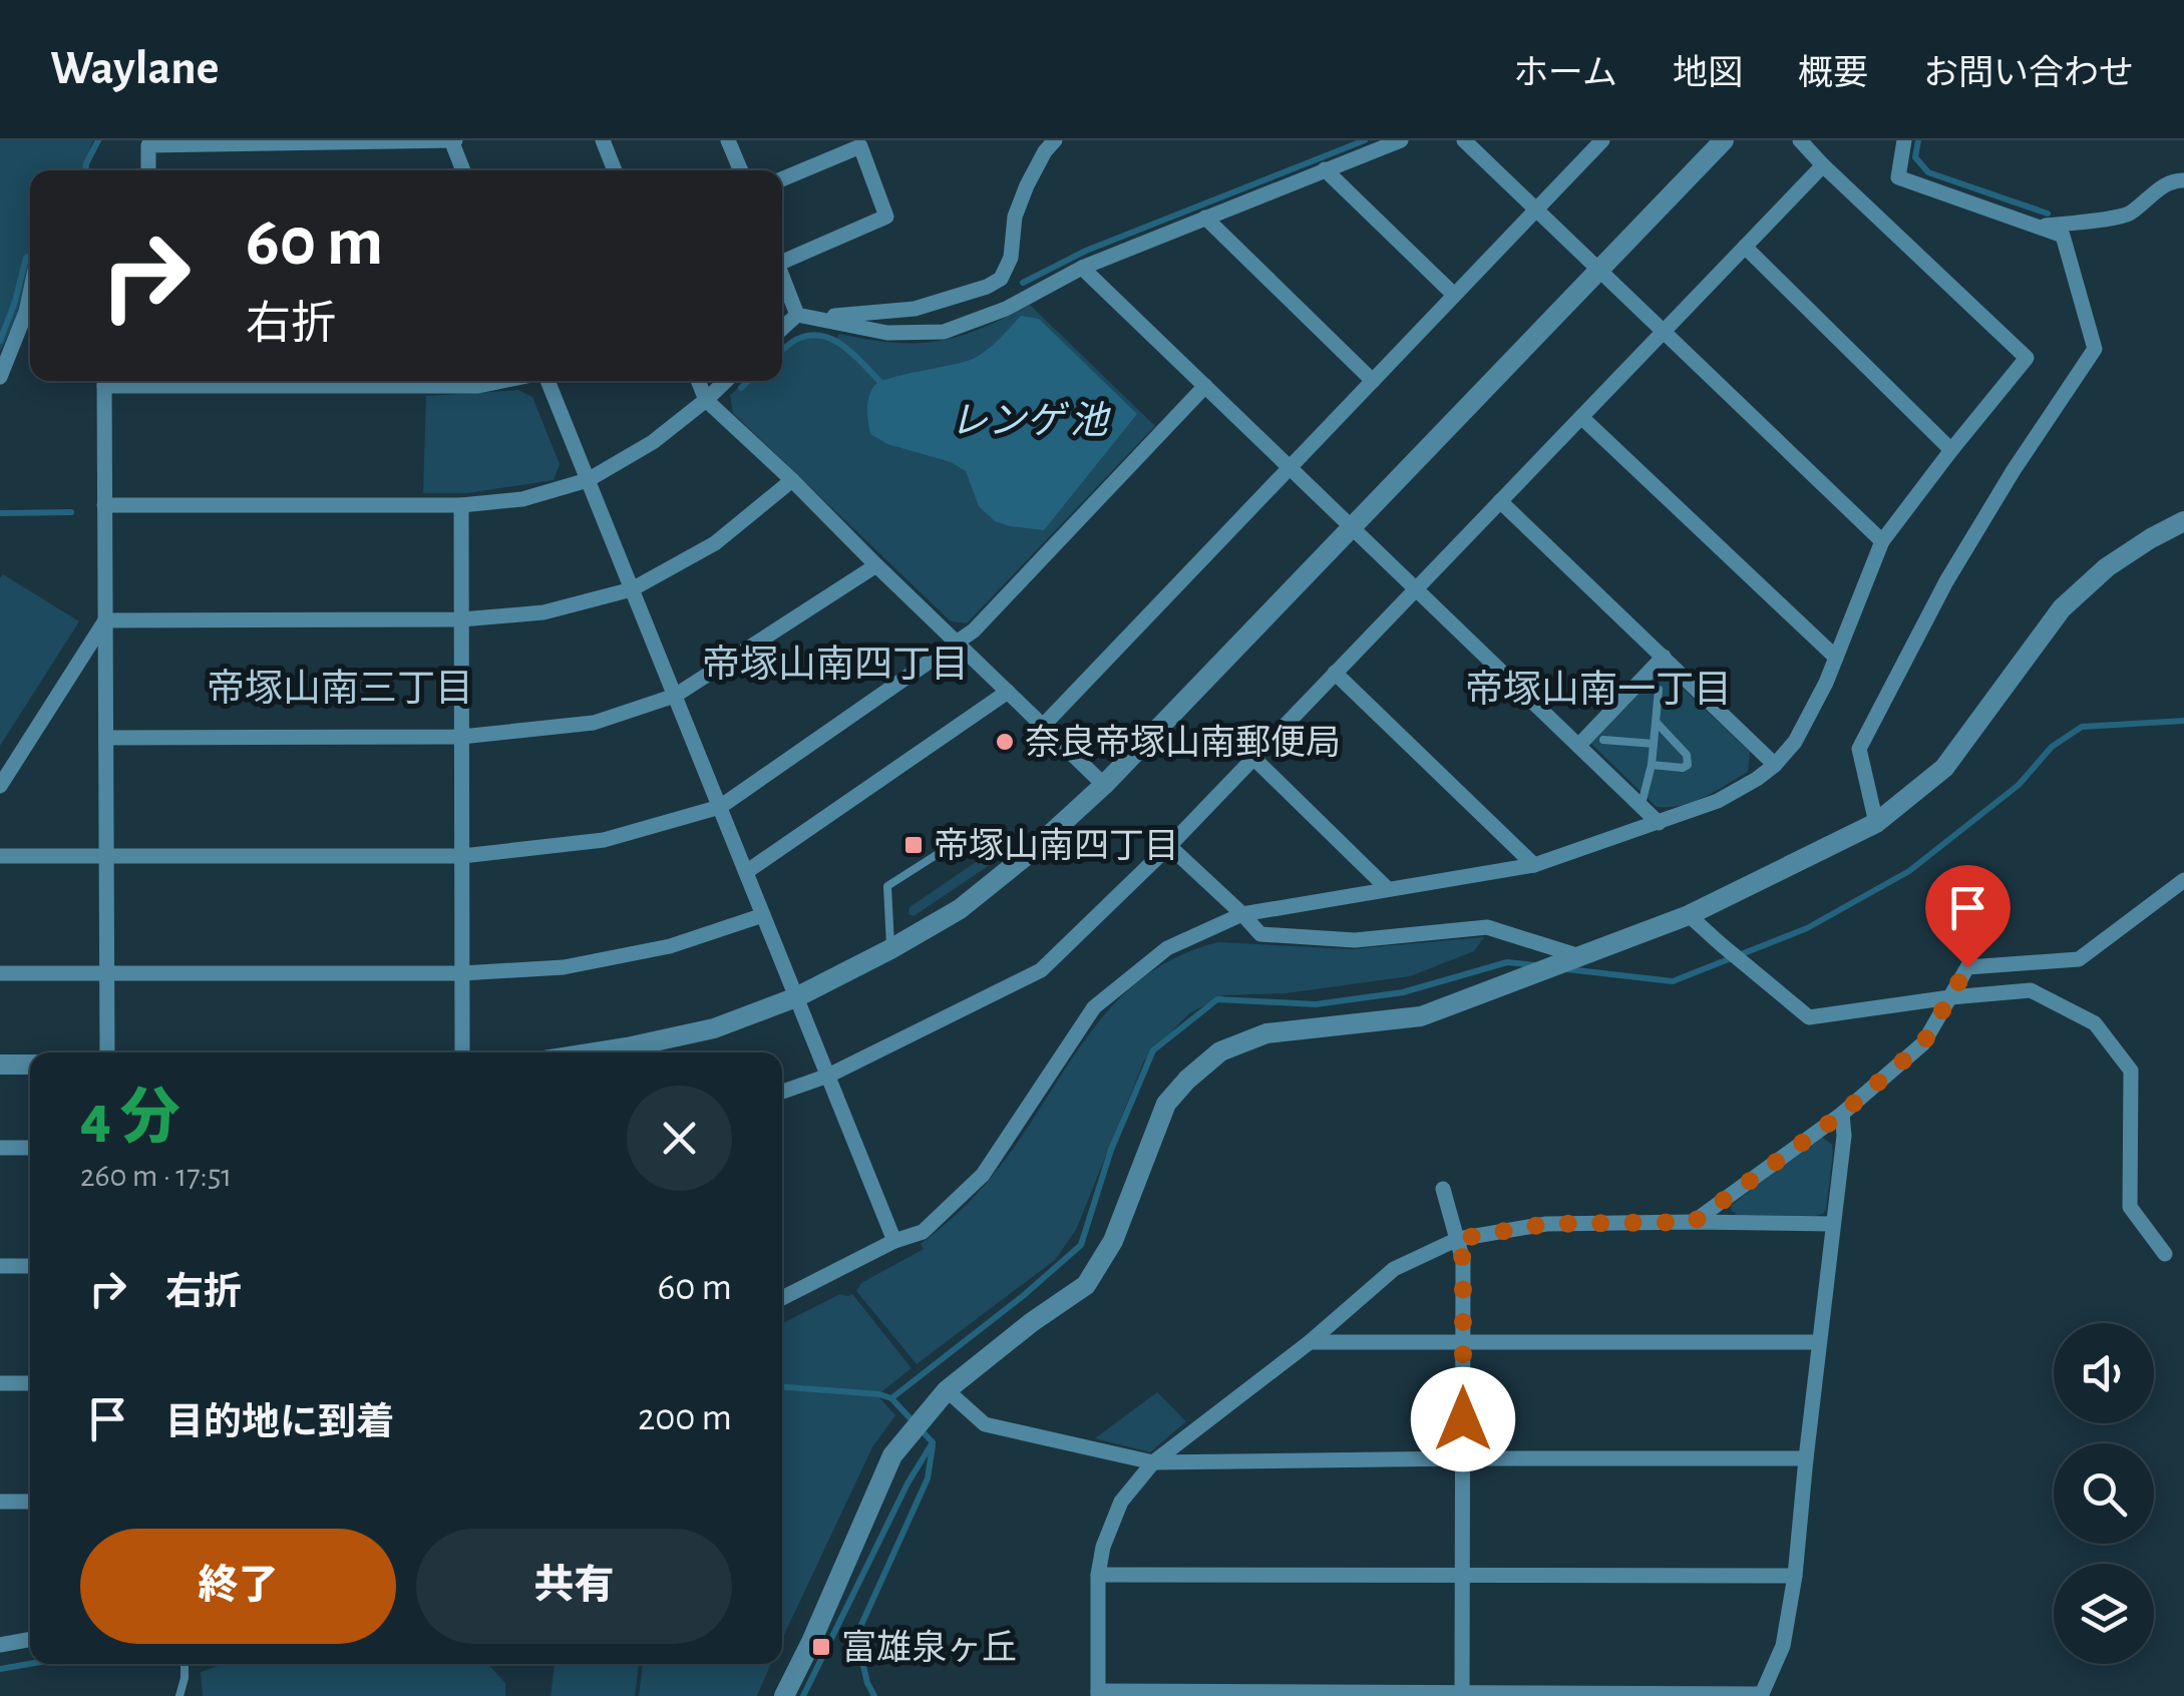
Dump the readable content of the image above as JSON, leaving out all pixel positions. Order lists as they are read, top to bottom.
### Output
{
  "districts": ["帝塚山南四丁目", "帝塚山南三丁目", "帝塚山南一丁目"],
  "water": ["レンゲ 池"],
  "places": {
    "other": ["奈良帝塚山南郵便局"],
    "transit": ["帝塚山南四丁目", "富雄泉ヶ丘"]
  },
  "page": {
    "header": "Waylane",
    "nav": [
      "ホーム",
      "地図",
      "概要",
      "お問い合わせ"
    ],
    "turn": ["60 m", "右折"],
    "heading": ["4 分", "260 m · 17:51"],
    "list": [
      {
        "name": "右折",
        "value": "60 m"
      },
      {
        "name": "目的地に到着",
        "value": "200 m"
      }
    ],
    "buttons": ["終了", "共有"]
  }
}
